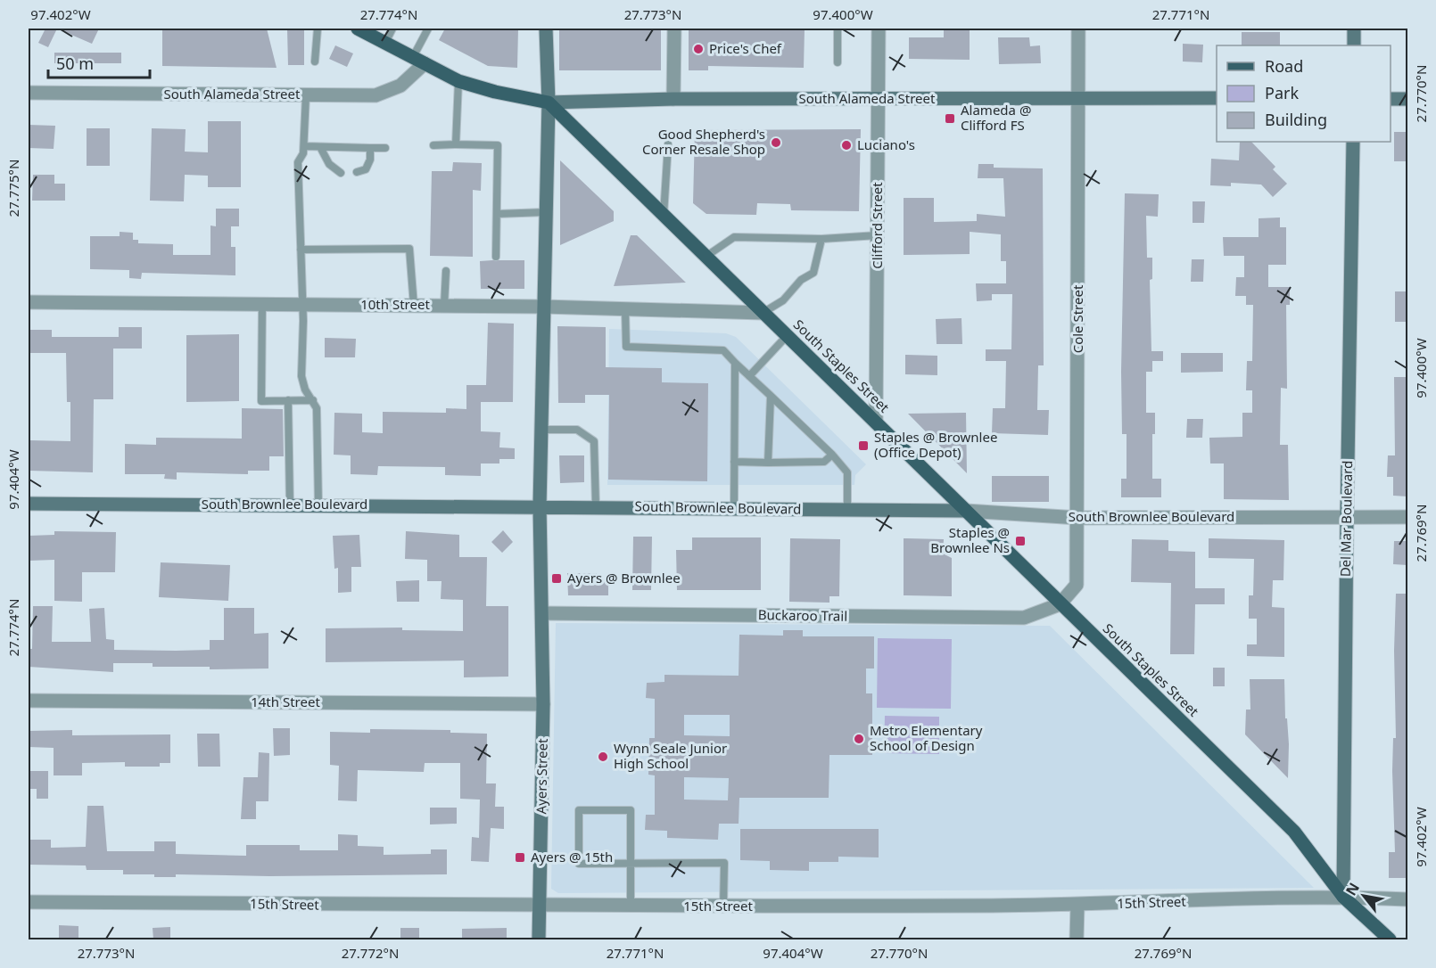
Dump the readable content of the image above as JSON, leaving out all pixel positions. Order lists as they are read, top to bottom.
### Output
{
  "streets": {
    "main road": [
      "South Alameda Street",
      "South Staples Street",
      "South Brownlee Boulevard",
      "Del Mar Boulevard",
      "Ayers Street"
    ],
    "street": [
      "Clifford Street",
      "10th Street",
      "Cole Street",
      "Buckaroo Trail",
      "14th Street",
      "15th Street"
    ]
  },
  "crossings": [
    ["South Alameda Street", "Clifford Street"],
    ["South Alameda Street", "Cole Street"],
    ["South Alameda Street", "South Staples Street"],
    ["South Alameda Street", "Ayers Street"],
    ["Clifford Street", "South Staples Street"],
    ["10th Street", "South Staples Street"],
    ["10th Street", "Ayers Street"],
    ["Cole Street", "South Staples Street"],
    ["Cole Street", "South Brownlee Boulevard"],
    ["Cole Street", "Buckaroo Trail"],
    ["South Staples Street", "South Brownlee Boulevard"],
    ["South Staples Street", "Del Mar Boulevard"],
    ["South Staples Street", "Buckaroo Trail"],
    ["South Staples Street", "Ayers Street"],
    ["South Staples Street", "15th Street"],
    ["South Brownlee Boulevard", "Del Mar Boulevard"],
    ["South Brownlee Boulevard", "Ayers Street"],
    ["Del Mar Boulevard", "15th Street"],
    ["Buckaroo Trail", "Ayers Street"],
    ["14th Street", "Ayers Street"],
    ["Ayers Street", "15th Street"]
  ],
  "places": {
    "other": [
      "Price's Chef",
      "Good Shepherd's Corner Resale Shop",
      "Luciano's",
      "Metro Elementary School of Design",
      "Wynn Seale Junior High School"
    ],
    "transit": [
      "Alameda @ Clifford FS",
      "Staples @ Brownlee (Office Depot)",
      "Staples @ Brownlee Ns",
      "Ayers @ Brownlee",
      "Ayers @ 15th"
    ]
  },
  "legend": ["Road", "Park", "Building"],
  "scale_bar": "50 m",
  "north": "top left",
  "coordinates": [
    "97.402°W",
    "27.774°N",
    "27.773°N",
    "97.400°W",
    "27.771°N",
    "27.770°N",
    "27.775°N",
    "97.404°W",
    "27.769°N",
    "27.772°N"
  ]
}
